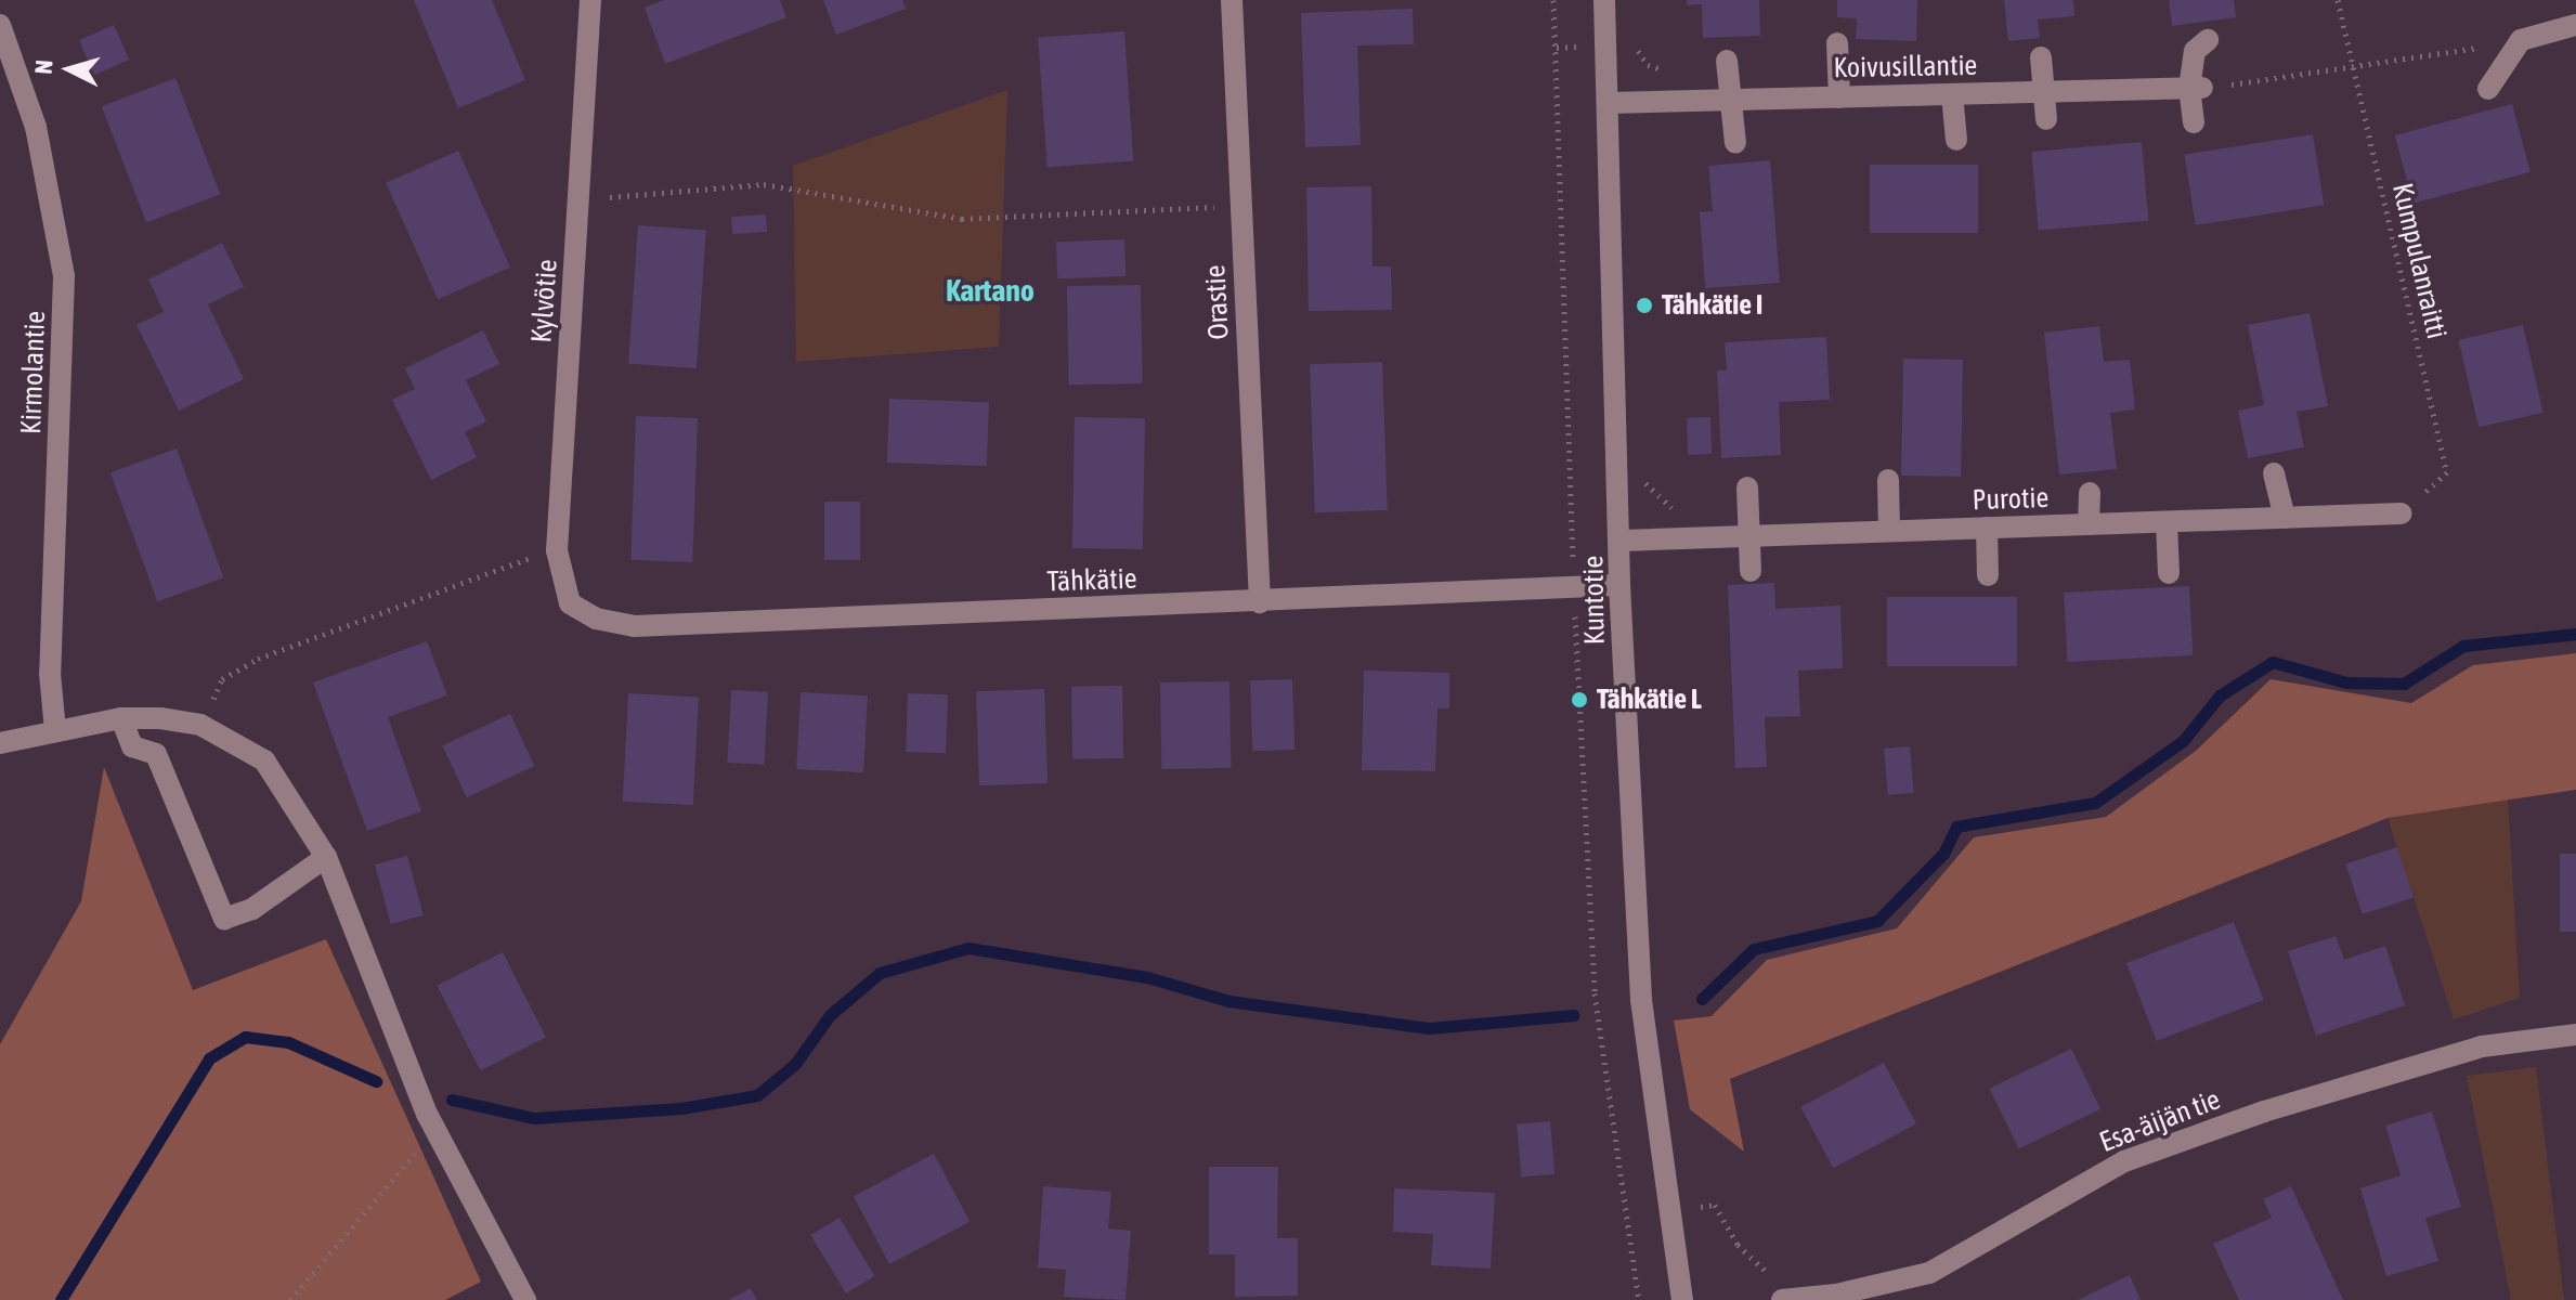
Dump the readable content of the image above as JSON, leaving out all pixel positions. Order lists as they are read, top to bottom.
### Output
{
  "streets": {
    "street": [
      "Koivusillantie",
      "Kylvötie",
      "Orastie",
      "Kirmolantie",
      "Purotie",
      "Tähkätie",
      "Kuntotie",
      "Esa-äijän tie"
    ],
    "path": ["Kumpulanraitti"]
  },
  "crossings": [
    ["Koivusillantie", "Kuntotie"],
    ["Kumpulanraitti", "Purotie"],
    ["Kylvötie", "Tähkätie"],
    ["Orastie", "Tähkätie"],
    ["Purotie", "Kuntotie"],
    ["Tähkätie", "Kuntotie"]
  ],
  "districts": ["Kartano"],
  "places": ["Tähkätie I", "Tähkätie L"],
  "north": "left"
}
